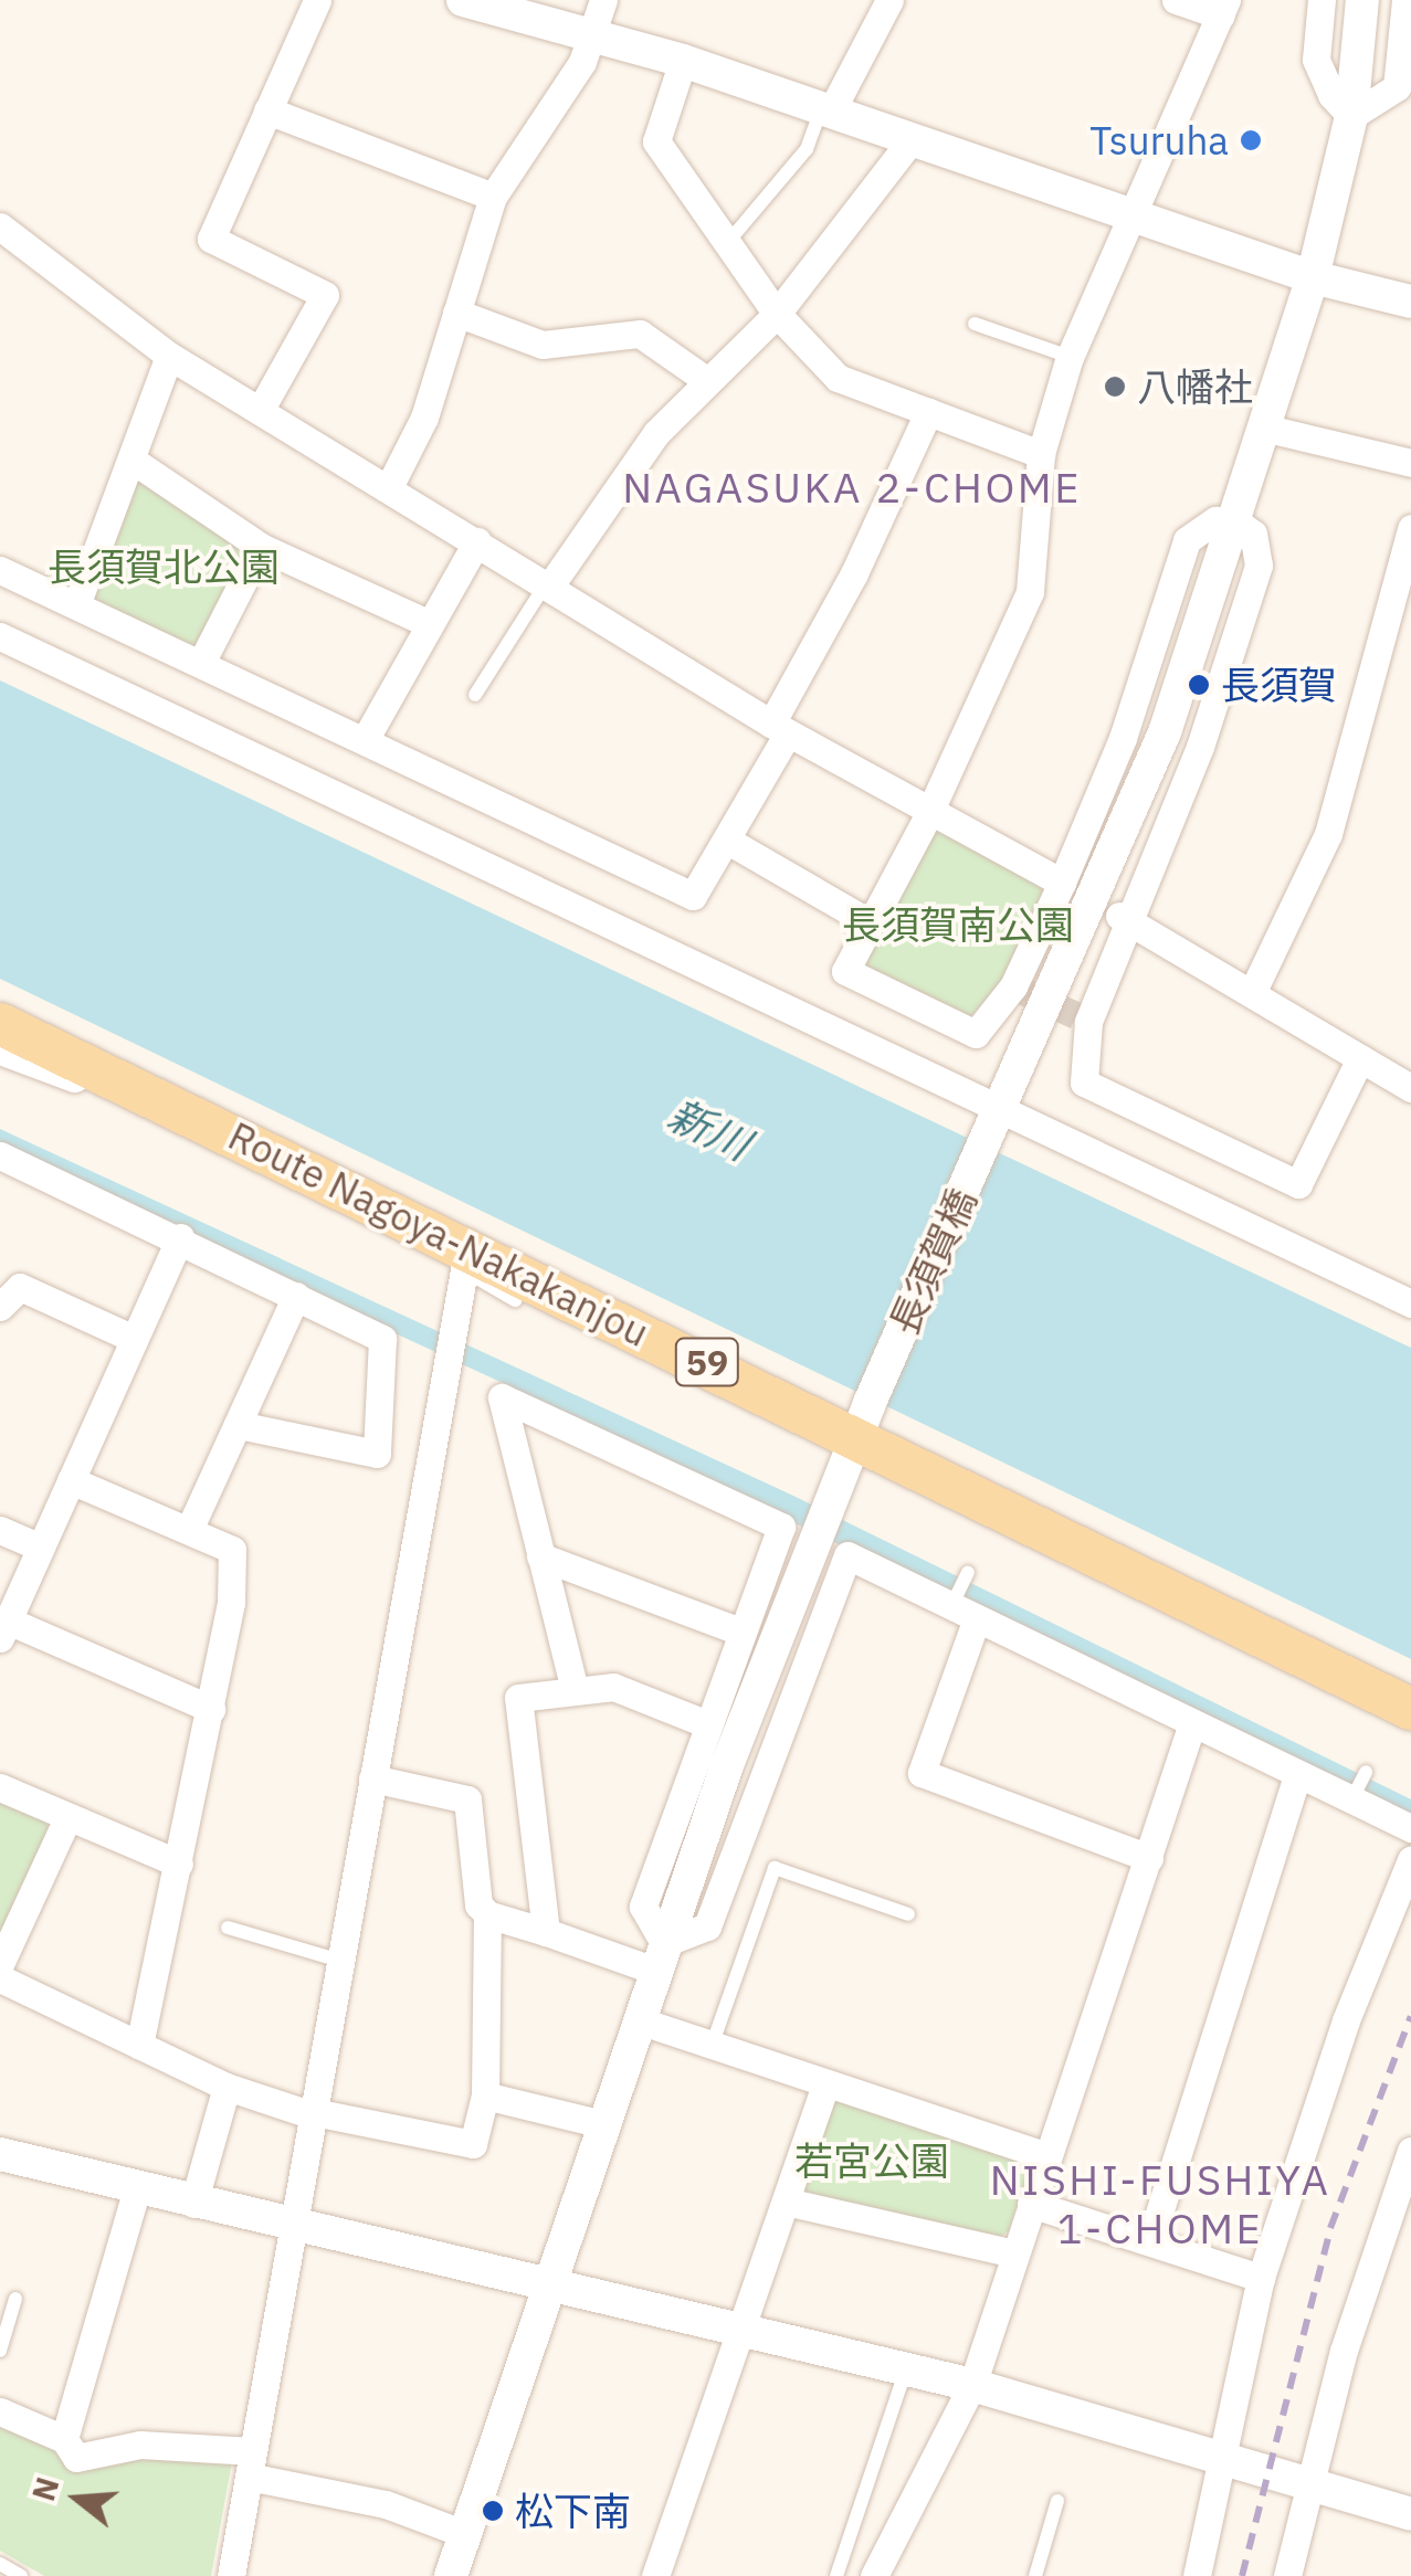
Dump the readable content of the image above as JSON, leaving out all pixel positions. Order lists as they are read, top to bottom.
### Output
{
  "streets": {
    "main road": ["Route Nagoya-Nakakanjou", "59"],
    "street": ["長須賀橋"]
  },
  "crossings": [
    ["Route Nagoya-Nakakanjou", "長須賀橋"]
  ],
  "districts": ["NAGASUKA 2-CHOME", "NISHI-FUSHIYA 1-CHOME"],
  "water": ["新川"],
  "parks": ["長須賀北公園", "長須賀南公園", "若宮公園"],
  "places": [
    "Tsuruha",
    "八幡社",
    "長須賀",
    "松下南"
  ],
  "north": "left"
}
